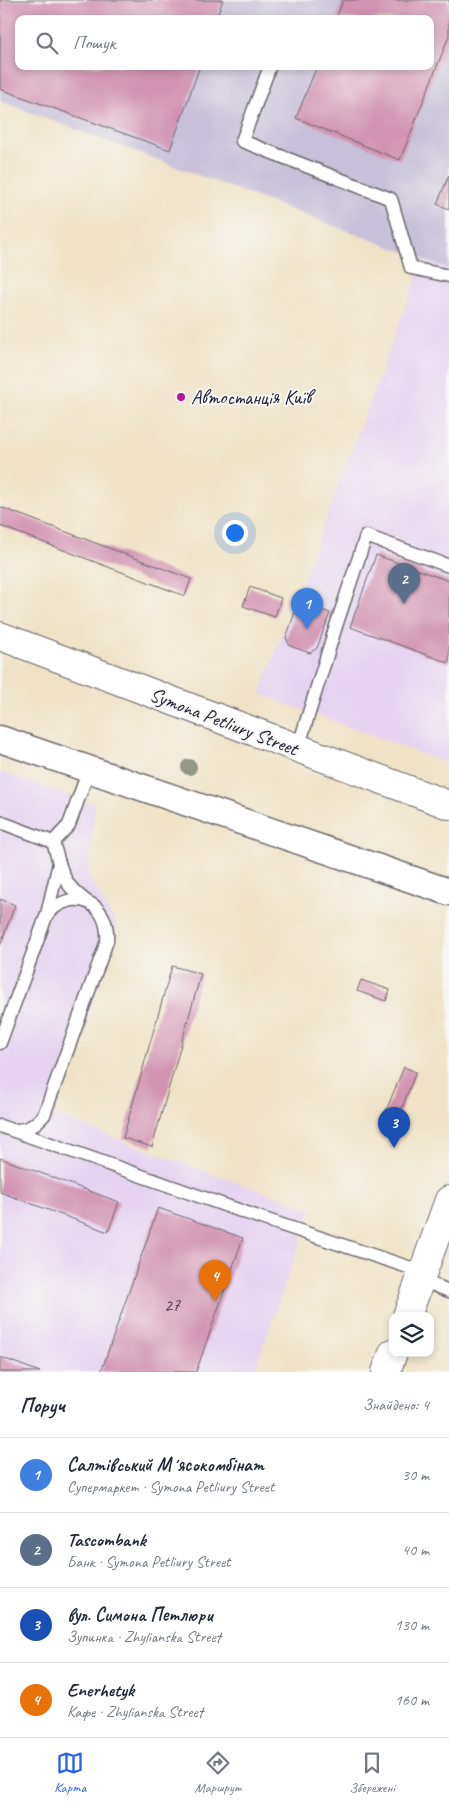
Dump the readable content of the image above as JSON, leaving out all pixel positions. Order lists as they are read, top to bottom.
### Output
{
  "streets": {
    "main road": ["Symona Petliury Street"]
  },
  "places": ["Автостанція Київ"],
  "house_numbers": ["27"],
  "page": {
    "search": "Пошук",
    "pins": [
      "2",
      "1",
      "3",
      "4"
    ],
    "heading": ["Поруч", "Знайдено: 4"],
    "list": [
      {
        "mark": "1",
        "name": "Салтівський Мʼясокомбінат",
        "note": "Супермаркет · Symona Petliury Street",
        "value": "30 m"
      },
      {
        "mark": "2",
        "name": "Tascombank",
        "note": "Банк · Symona Petliury Street",
        "value": "40 m"
      },
      {
        "mark": "3",
        "name": "вул. Симона Петлюри",
        "note": "Зупинка · Zhylianska Street",
        "value": "130 m"
      },
      {
        "mark": "4",
        "name": "Enerhetyk",
        "note": "Кафе · Zhylianska Street",
        "value": "160 m"
      }
    ],
    "nav": ["Карта", "Маршрут", "Збережені"]
  }
}
